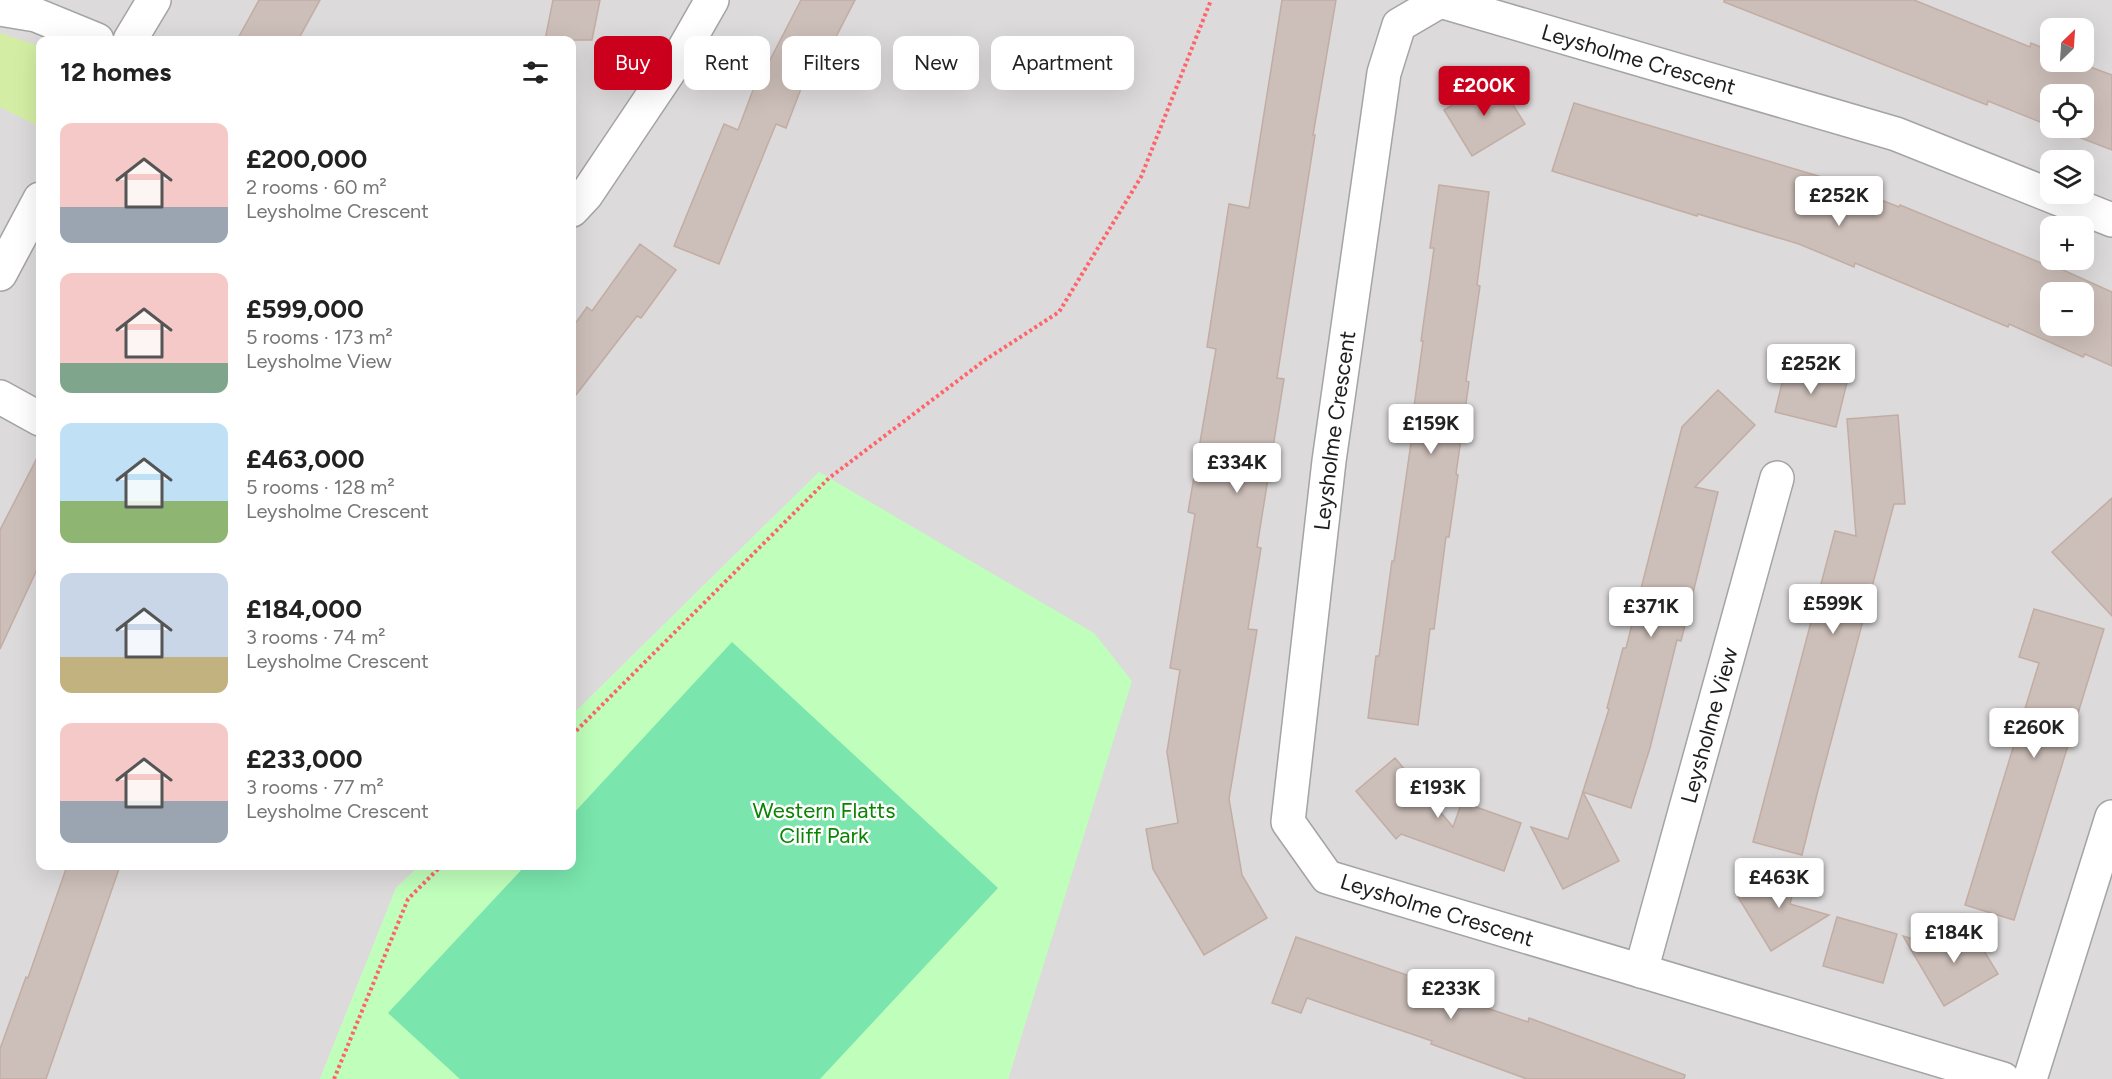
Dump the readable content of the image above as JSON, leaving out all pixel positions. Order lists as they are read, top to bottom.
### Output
{
  "streets": {
    "street": ["Leysholme Crescent", "Leysholme View"]
  },
  "crossings": [
    ["Leysholme Crescent", "Leysholme View"]
  ],
  "parks": ["Western Flatts Cliff Park"],
  "north": "top right",
  "page": {
    "map_buttons": ["+", "−"],
    "chip": [
      "Buy",
      "Rent",
      "Filters",
      "New",
      "Apartment"
    ],
    "heading": "12 homes",
    "price": [
      "£200K",
      "£252K",
      "£252K",
      "£159K",
      "£334K",
      "£599K",
      "£371K",
      "£260K",
      "£193K",
      "£463K",
      "£184K",
      "£233K"
    ],
    "list": [
      {
        "name": "£200,000",
        "note": "2 rooms · 60 m² · Leysholme Crescent"
      },
      {
        "name": "£599,000",
        "note": "5 rooms · 173 m² · Leysholme View"
      },
      {
        "name": "£463,000",
        "note": "5 rooms · 128 m² · Leysholme Crescent"
      },
      {
        "name": "£184,000",
        "note": "3 rooms · 74 m² · Leysholme Crescent"
      },
      {
        "name": "£233,000",
        "note": "3 rooms · 77 m² · Leysholme Crescent"
      }
    ]
  }
}
